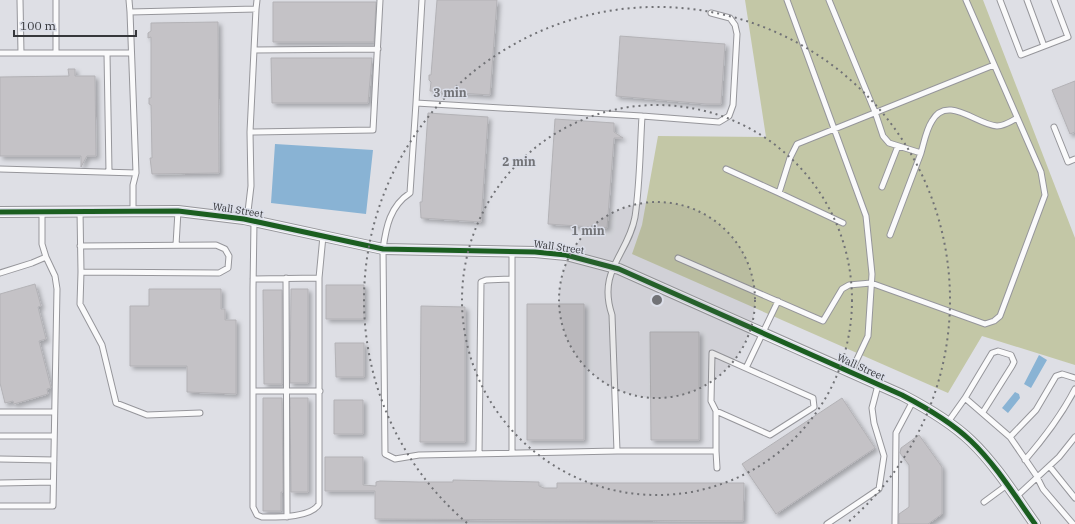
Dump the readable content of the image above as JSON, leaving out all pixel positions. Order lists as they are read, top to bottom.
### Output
{
  "streets": {
    "street": ["Wall Street"]
  },
  "scale_bar": "100 m",
  "rings": ["3 min", "2 min", "1 min"]
}
